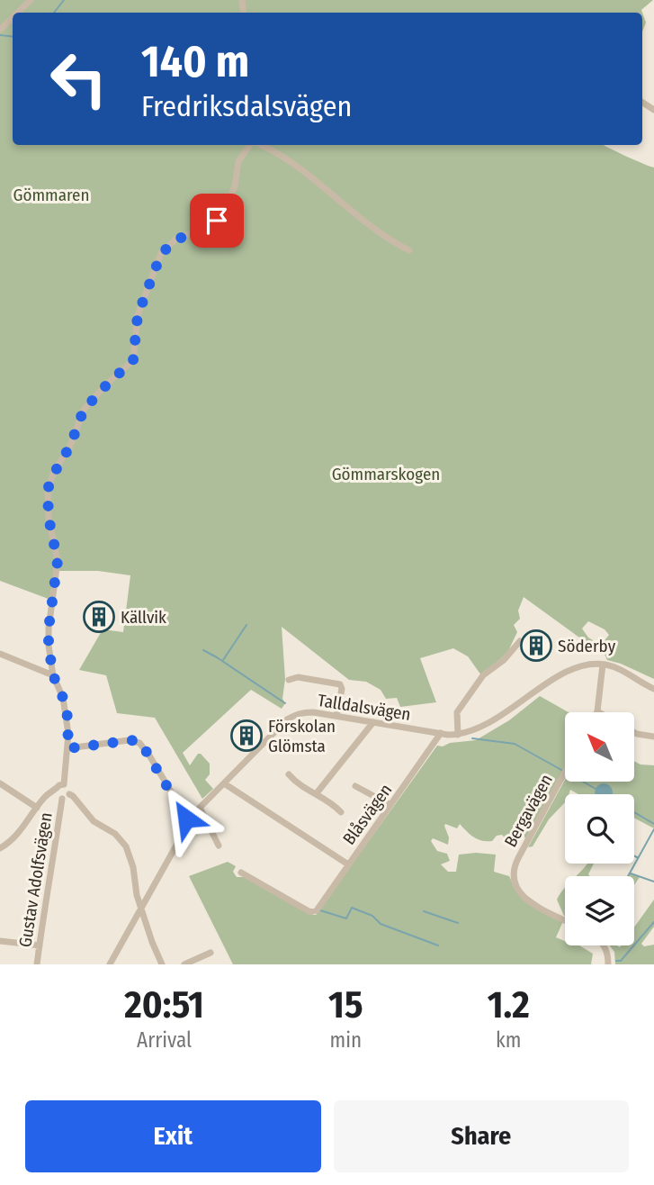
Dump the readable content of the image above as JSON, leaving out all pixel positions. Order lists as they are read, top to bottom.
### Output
{
  "streets": {
    "street": [
      "Talldalsvägen",
      "Bergavägen",
      "Blåsvägen",
      "Gustav Adolfsvägen"
    ]
  },
  "crossings": [
    ["Talldalsvägen", "Blåsvägen"]
  ],
  "parks": ["Gömmaren", "Gömmarskogen"],
  "places": {
    "building": ["Källvik", "Söderby", "Förskolan Glömsta"]
  },
  "north": "top left",
  "page": {
    "turn": ["140 m", "Fredriksdalsvägen"],
    "eta": [
      "20:51",
      "Arrival",
      "15",
      "min",
      "1.2",
      "km"
    ],
    "buttons": ["Exit", "Share"]
  }
}
